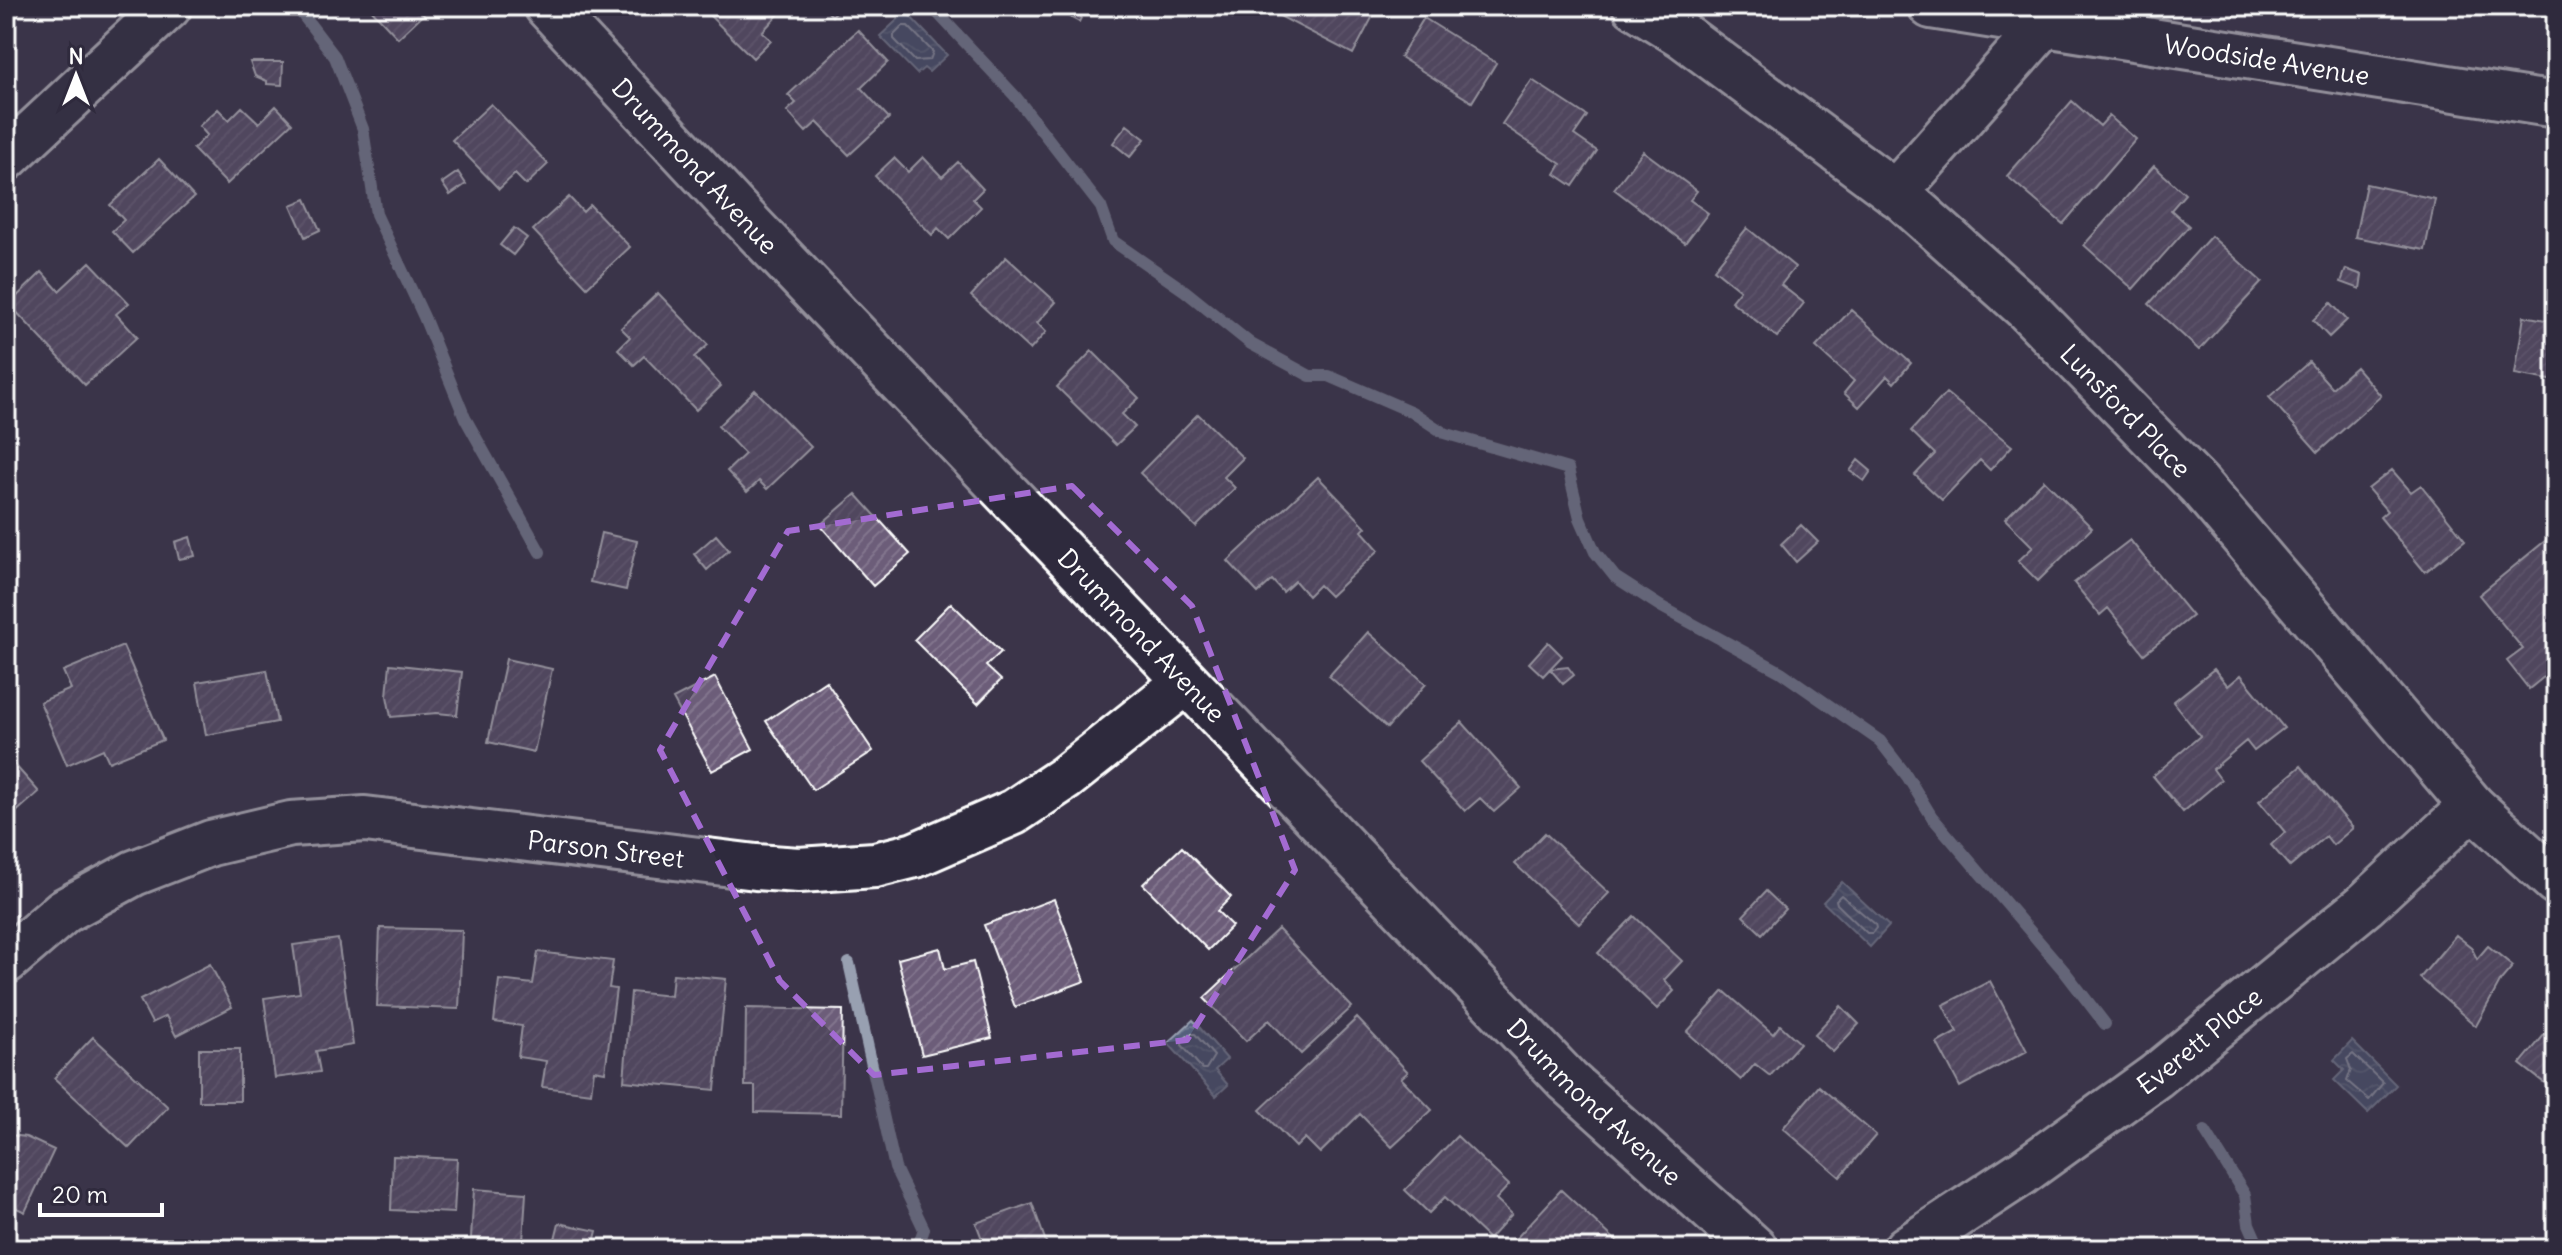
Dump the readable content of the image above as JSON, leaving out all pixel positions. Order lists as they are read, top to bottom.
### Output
{
  "streets": {
    "street": [
      "Woodside Avenue",
      "Drummond Avenue",
      "Lunsford Place",
      "Parson Street",
      "Everett Place"
    ]
  },
  "crossings": [
    ["Drummond Avenue", "Parson Street"],
    ["Lunsford Place", "Everett Place"]
  ],
  "scale_bar": "20 m",
  "north": "top"
}
